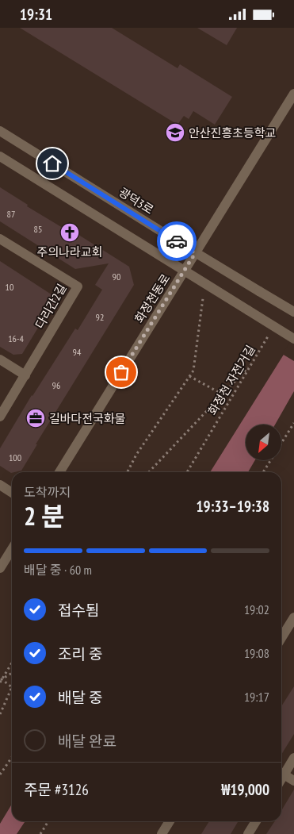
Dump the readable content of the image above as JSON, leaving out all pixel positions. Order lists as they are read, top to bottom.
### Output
{
  "streets": {
    "street": ["광덕3로", "화정천동로", "다리간2길"],
    "path": ["화정천 자전거길"]
  },
  "crossings": [
    ["광덕3로", "화정천동로"]
  ],
  "places": {
    "school or university": ["안산진흥초등학교"],
    "church": ["주의나라교회"],
    "office": ["길바다전국화물"]
  },
  "house_numbers": [
    "87",
    "85",
    "90",
    "10",
    "92",
    "16-4",
    "94",
    "96",
    "100"
  ],
  "north": "bottom left",
  "page": {
    "status": "19:31",
    "heading": ["2 분", "도착까지", "19:33–19:38"],
    "panel": ["주문 #3126", "₩19,000"],
    "bar": "배달 중 · 60 m",
    "list": [
      ["접수됨", "19:02"],
      ["조리 중", "19:08"],
      ["배달 중", "19:17"],
      "배달 완료"
    ]
  }
}
